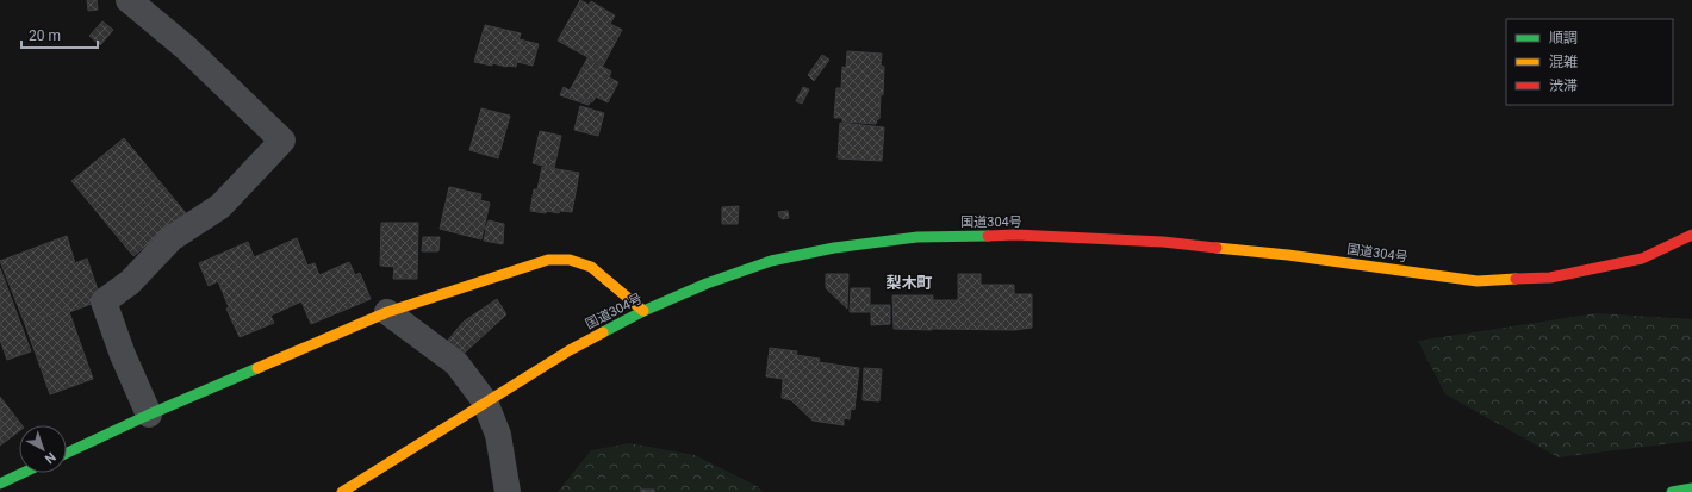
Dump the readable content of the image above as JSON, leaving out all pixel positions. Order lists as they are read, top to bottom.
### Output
{
  "streets": {
    "main road": ["国道304号"]
  },
  "districts": ["梨木町"],
  "legend": ["順調", "混雑", "渋滞"],
  "scale_bar": "20 m",
  "north": "bottom right"
}
